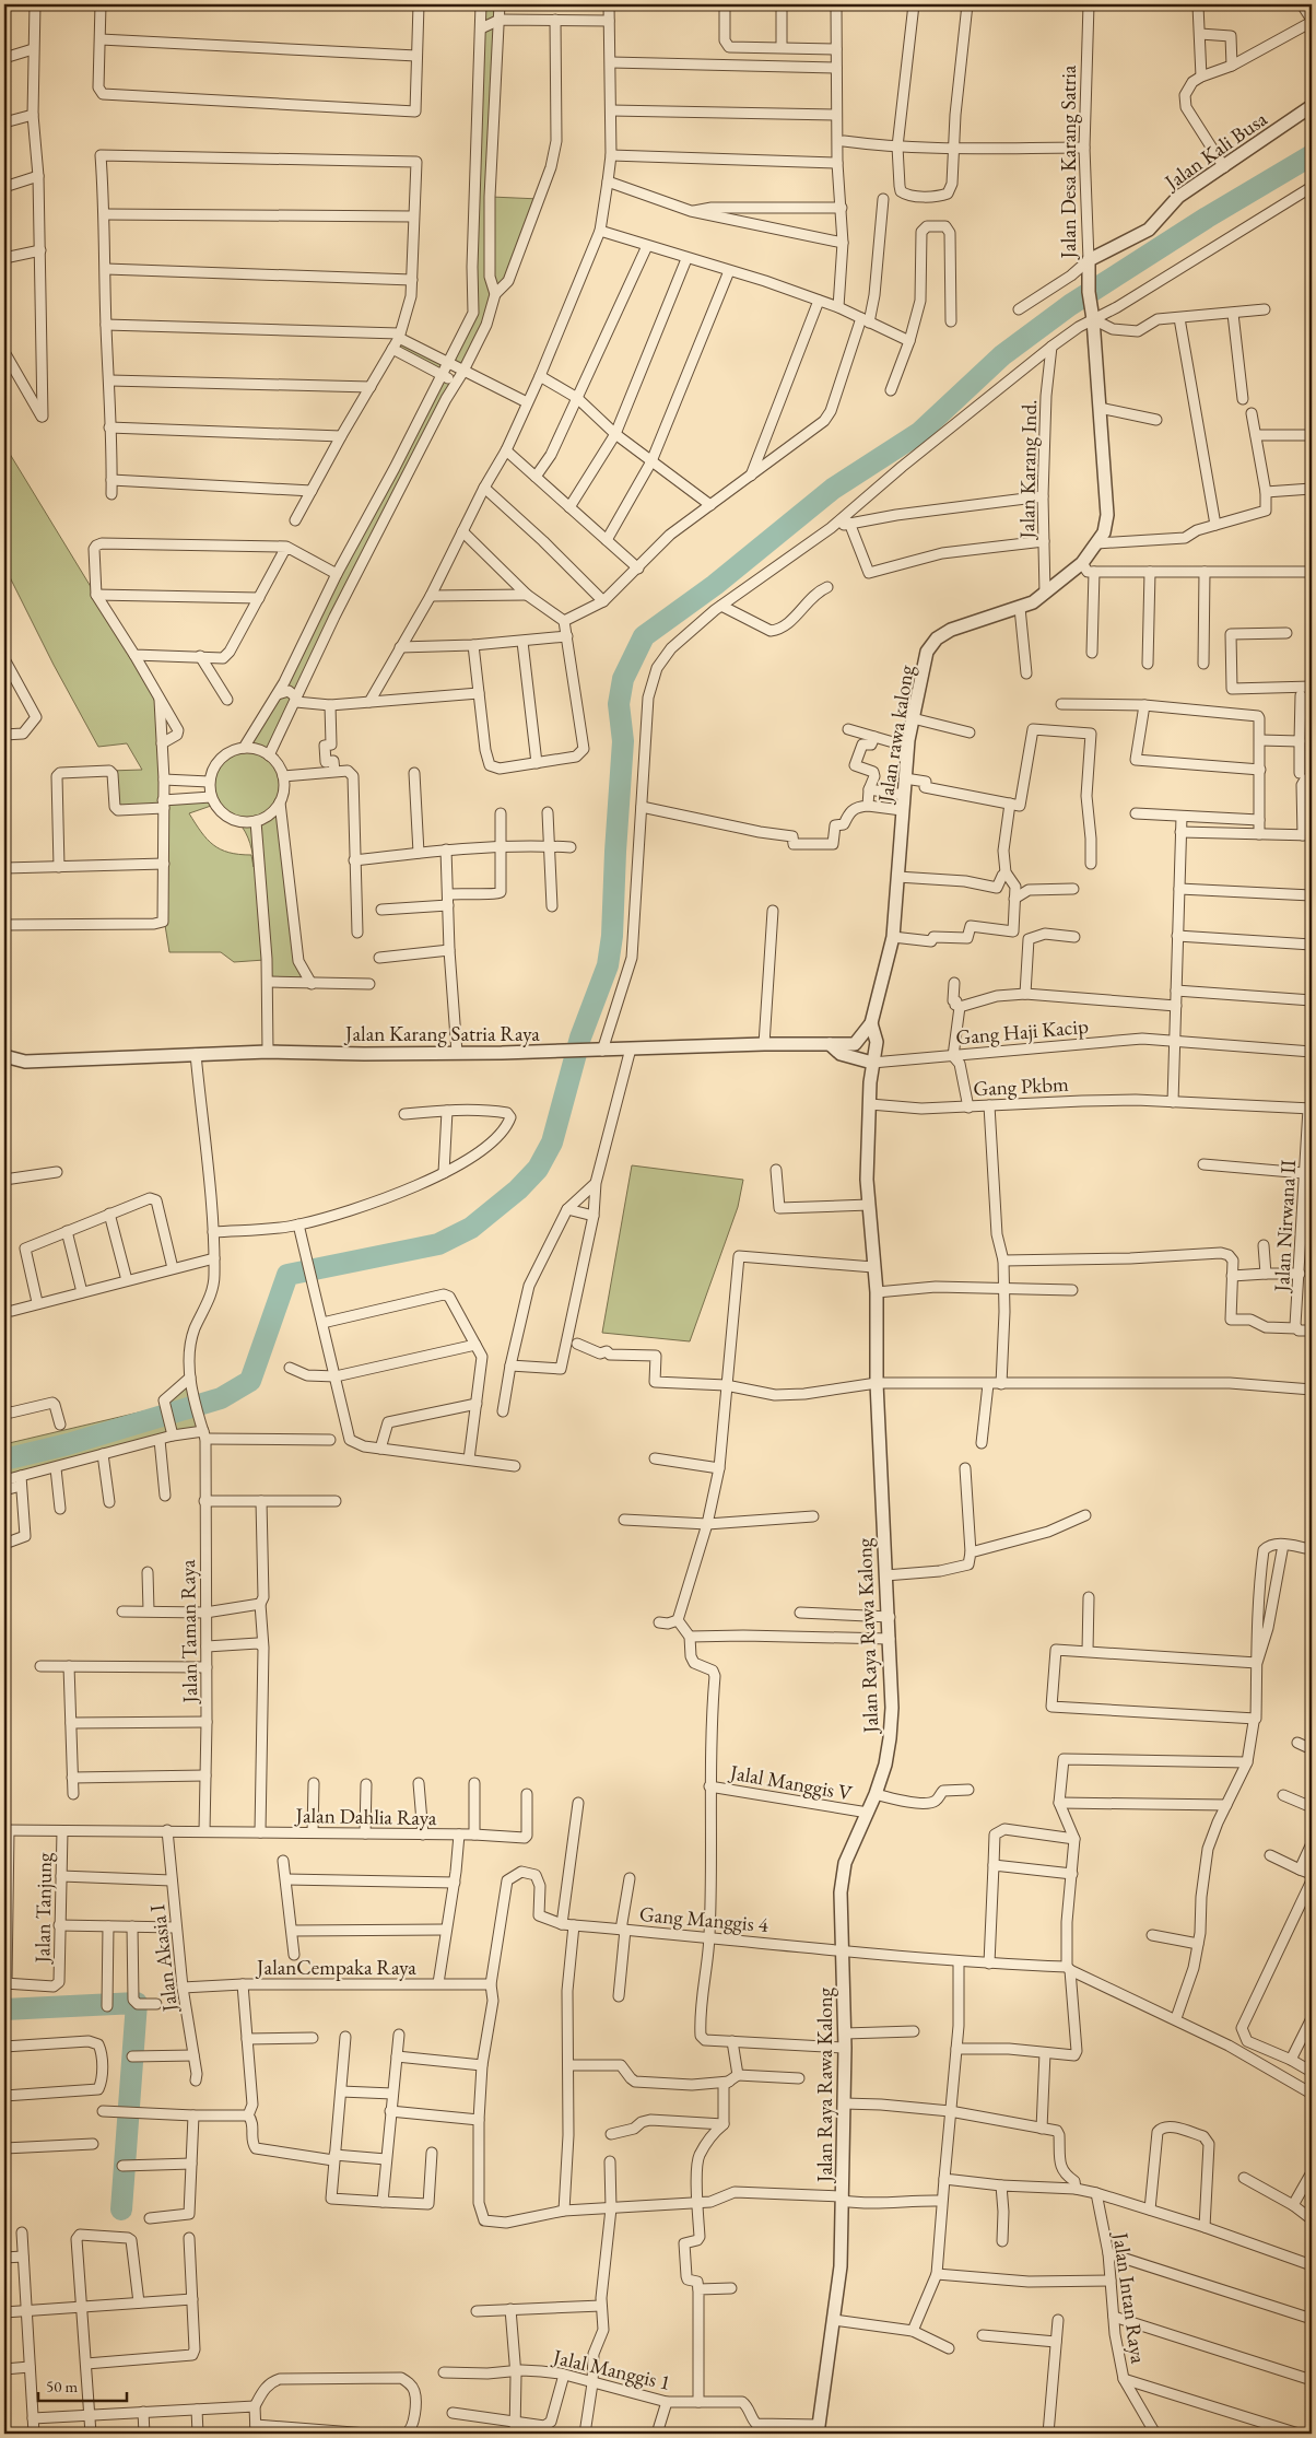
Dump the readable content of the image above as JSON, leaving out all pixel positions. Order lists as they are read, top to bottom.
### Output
{
  "streets": {
    "street": [
      "Jalan Kali Busa",
      "Jalan Desa Karang Satria",
      "Jalan Karang Ind.",
      "Jalan rawa kalong",
      "Gang Haji Kacip",
      "Jalan Karang Satria Raya",
      "Gang Pkbm",
      "Jalan Nirwana II",
      "Jalan Taman Raya",
      "Jalan Raya Rawa Kalong",
      "Jalal Manggis V",
      "Jalan Dahlia Raya",
      "Jalan Tanjung",
      "Gang Manggis 4",
      "Jalan Akasia I",
      "JalanCempaka Raya",
      "Jalan Intan Raya",
      "Jalal Manggis 1"
    ]
  },
  "crossings": [
    ["Jalan Kali Busa", "Jalan Desa Karang Satria"],
    ["Jalan Desa Karang Satria", "Jalan rawa kalong"],
    ["Jalan Karang Ind.", "Jalan rawa kalong"],
    ["Jalan rawa kalong", "Jalan Karang Satria Raya"],
    ["Jalan rawa kalong", "Jalan Raya Rawa Kalong"],
    ["Gang Haji Kacip", "Jalan Raya Rawa Kalong"],
    ["Jalan Karang Satria Raya", "Jalan Taman Raya"],
    ["Jalan Karang Satria Raya", "Jalan Raya Rawa Kalong"],
    ["Gang Pkbm", "Jalan Nirwana II"],
    ["Gang Pkbm", "Jalan Raya Rawa Kalong"],
    ["Jalan Taman Raya", "Jalan Dahlia Raya"],
    ["Jalan Raya Rawa Kalong", "Jalal Manggis V"],
    ["Jalan Raya Rawa Kalong", "Gang Manggis 4"],
    ["Jalan Raya Rawa Kalong", "Jalal Manggis 1"],
    ["Jalan Dahlia Raya", "Jalan Tanjung"],
    ["Jalan Dahlia Raya", "Jalan Akasia I"],
    ["Jalan Akasia I", "JalanCempaka Raya"]
  ],
  "scale_bar": "50 m"
}
